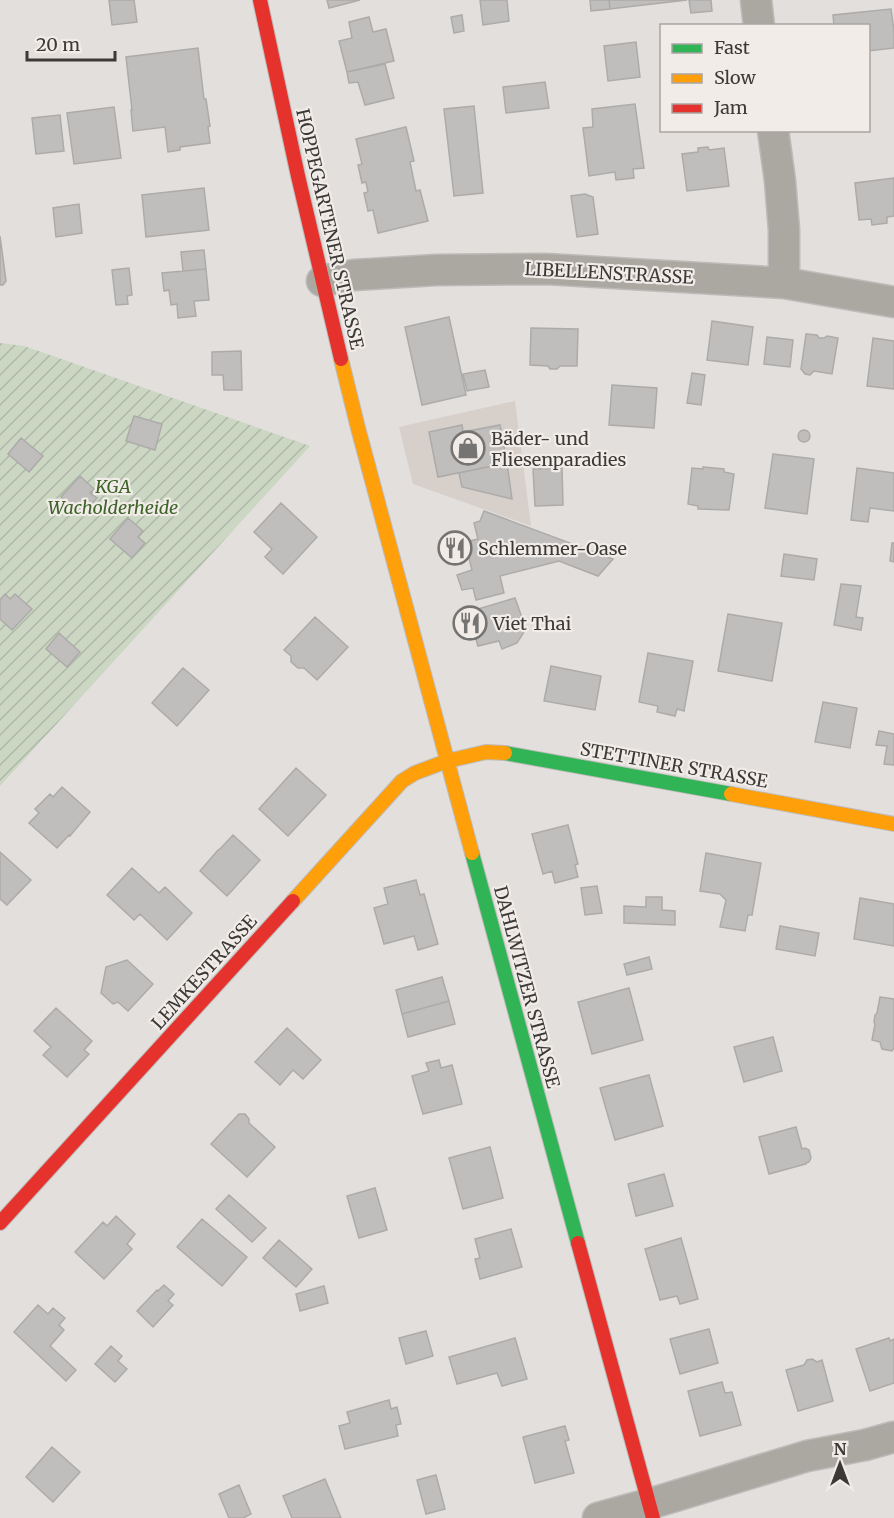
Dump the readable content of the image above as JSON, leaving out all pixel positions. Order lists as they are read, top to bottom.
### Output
{
  "streets": {
    "main road": [
      "HOPPEGARTENER STRASSE",
      "STETTINER STRASSE",
      "LEMKESTRASSE",
      "DAHLWITZER STRASSE"
    ],
    "street": ["LIBELLENSTRASSE"]
  },
  "crossings": [
    ["HOPPEGARTENER STRASSE", "LIBELLENSTRASSE"],
    ["HOPPEGARTENER STRASSE", "DAHLWITZER STRASSE"],
    ["STETTINER STRASSE", "LEMKESTRASSE"],
    ["STETTINER STRASSE", "DAHLWITZER STRASSE"],
    ["LEMKESTRASSE", "DAHLWITZER STRASSE"]
  ],
  "parks": ["KGA Wacholderheide"],
  "places": {
    "shop": ["Bäder- und Fliesenparadies"],
    "restaurant": ["Schlemmer-Oase", "Viet Thai"]
  },
  "legend": ["Fast", "Slow", "Jam"],
  "scale_bar": "20 m",
  "north": "top"
}
